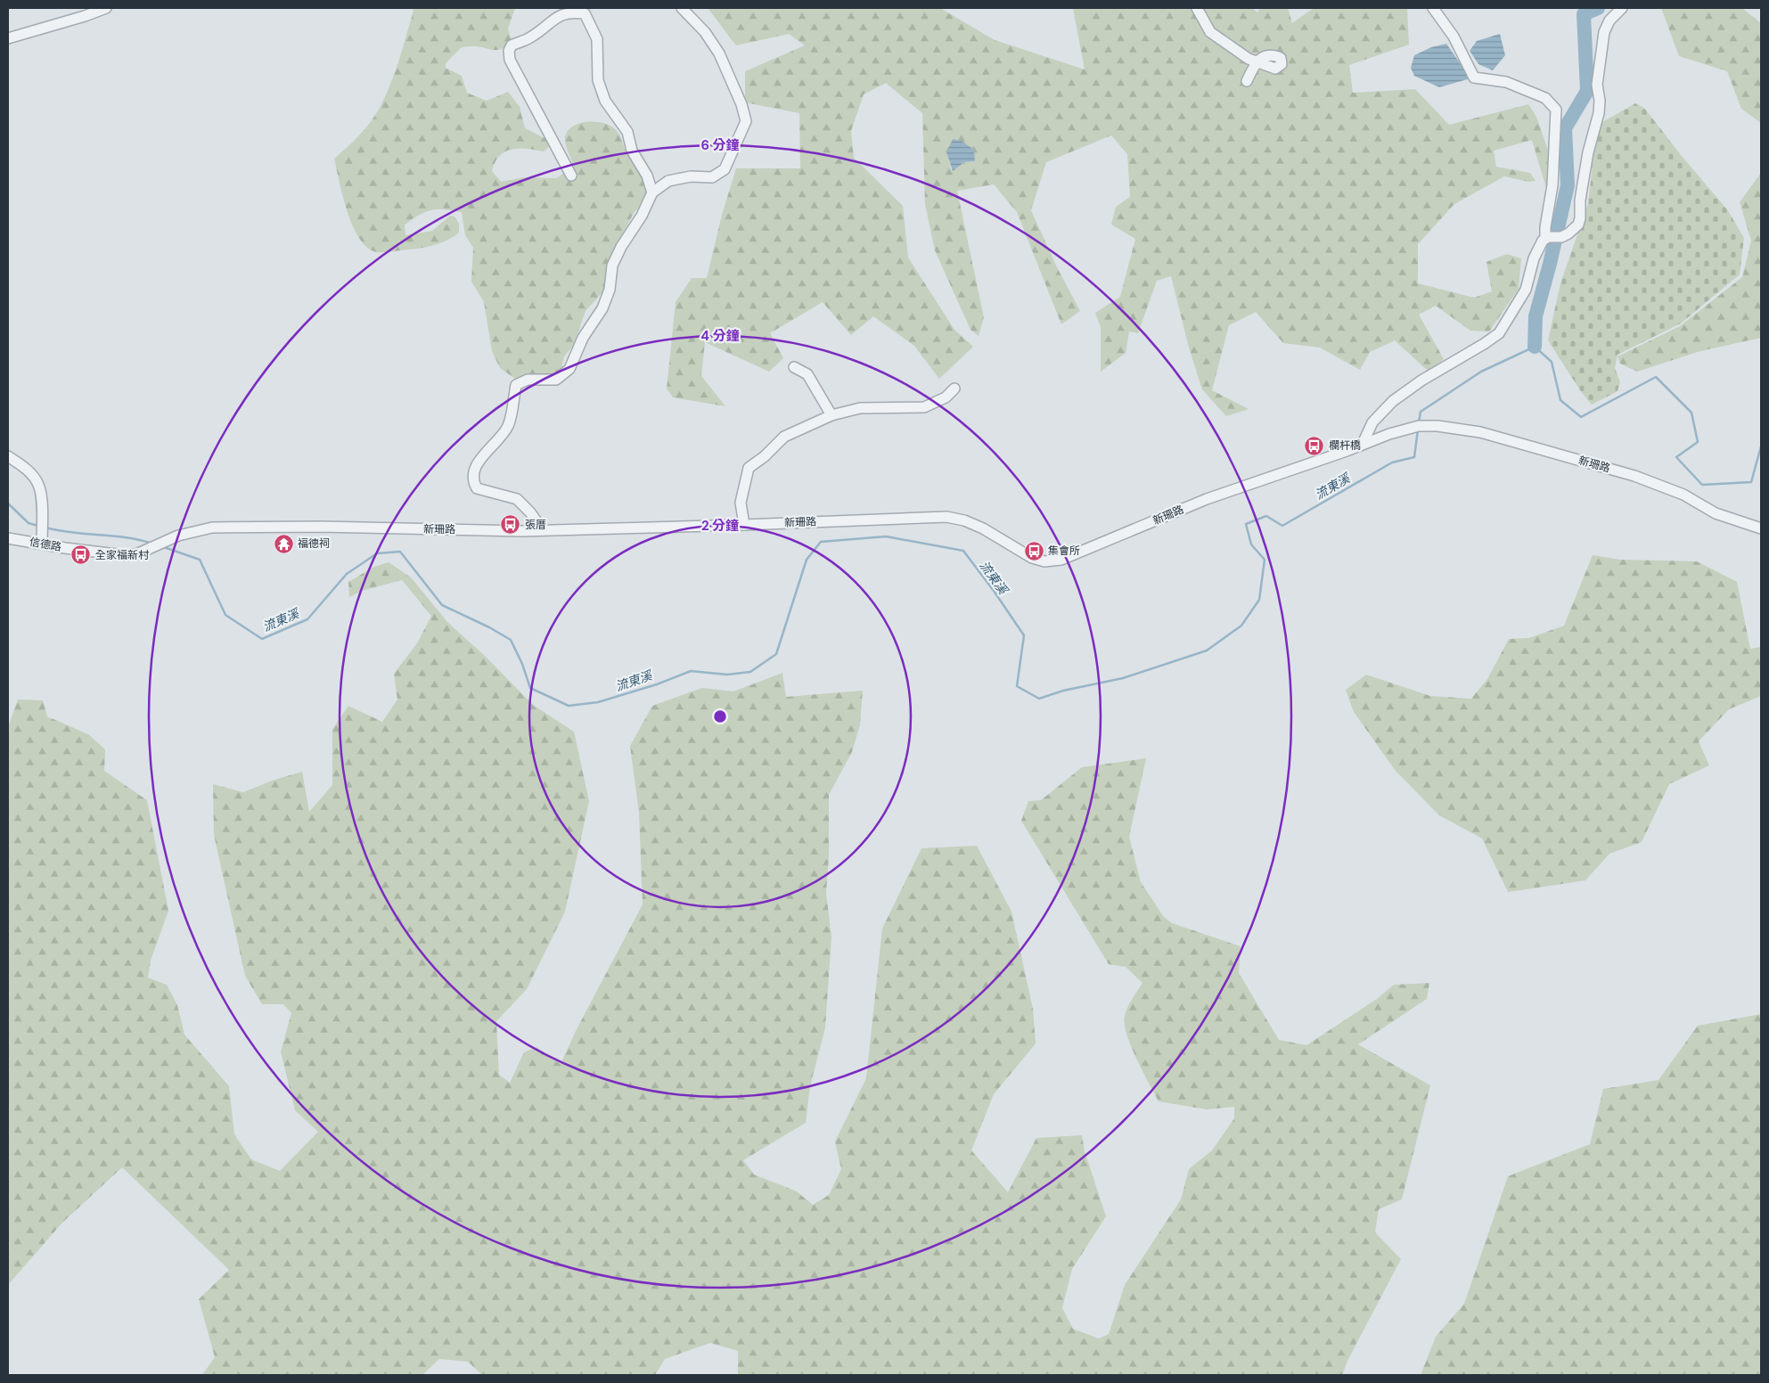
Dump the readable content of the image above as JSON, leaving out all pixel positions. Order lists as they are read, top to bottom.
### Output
{
  "streets": {
    "street": ["新珊路", "信德路"]
  },
  "crossings": [
    ["新珊路", "信德路"]
  ],
  "water": ["流東溪"],
  "places": {
    "bus stop": [
      "欄杆橋",
      "張厝",
      "集會所",
      "全家福新村"
    ],
    "temple": ["福德祠"]
  },
  "rings": ["6 分鐘", "4 分鐘", "2 分鐘"]
}
